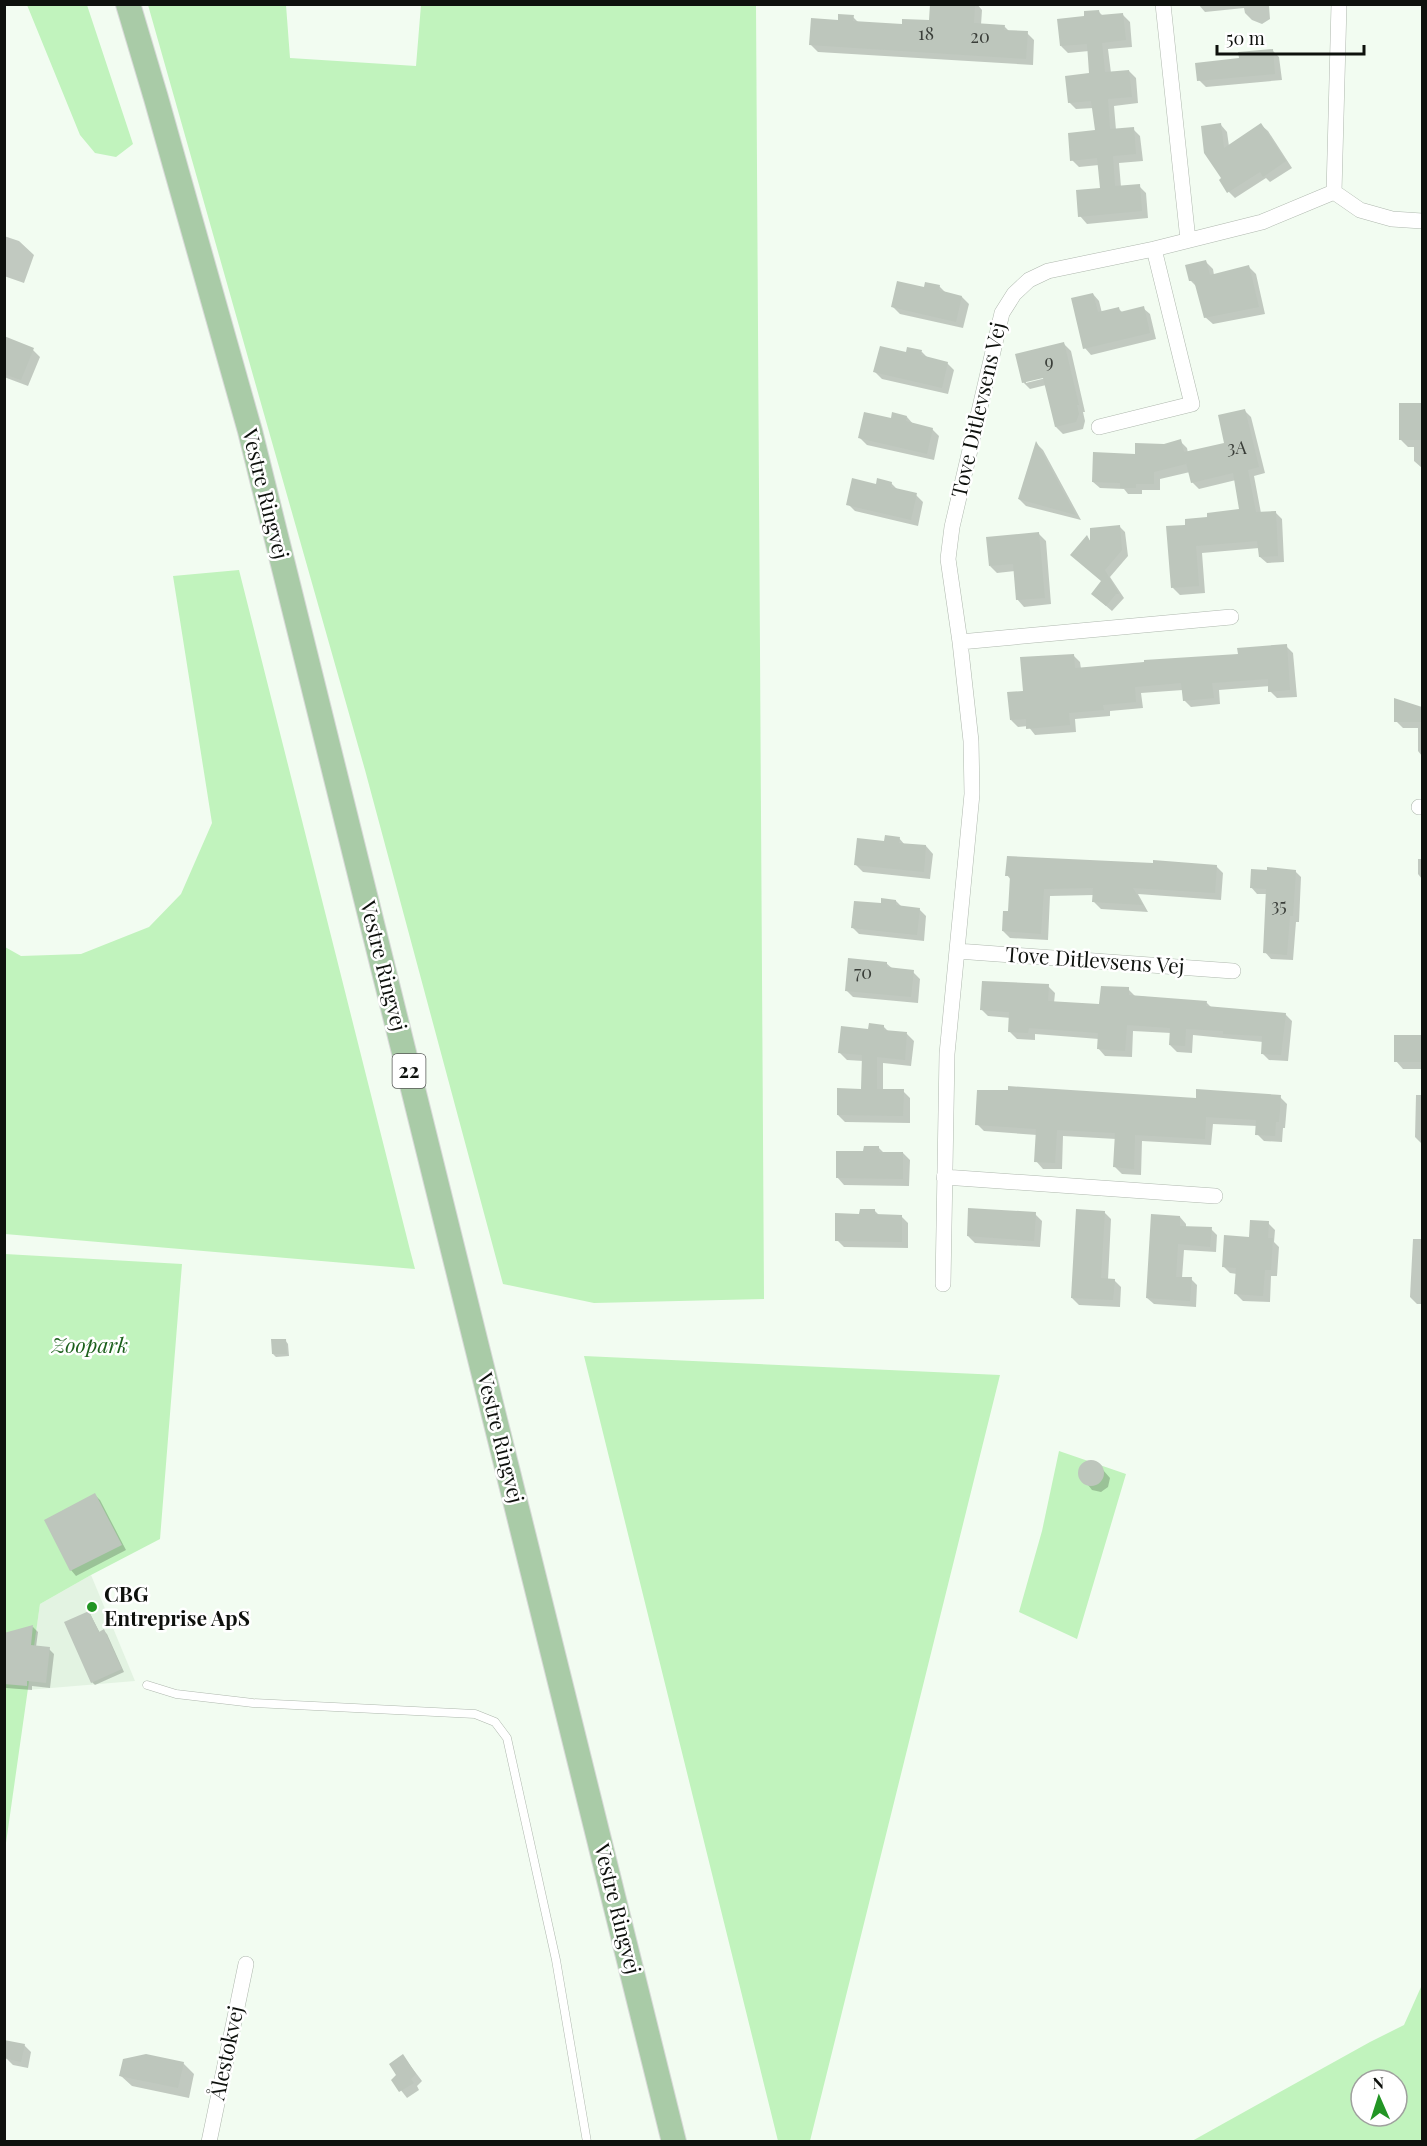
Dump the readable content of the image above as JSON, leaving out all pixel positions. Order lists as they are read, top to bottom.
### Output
{
  "streets": {
    "main road": ["Vestre Ringvej", "22"],
    "street": ["Tove Ditlevsens Vej", "Ålestokvej"]
  },
  "parks": ["Zoopark"],
  "places": ["CBG Entreprise ApS"],
  "house_numbers": [
    "18",
    "20",
    "9",
    "3A",
    "35",
    "70"
  ],
  "scale_bar": "50 m",
  "north": "top"
}
